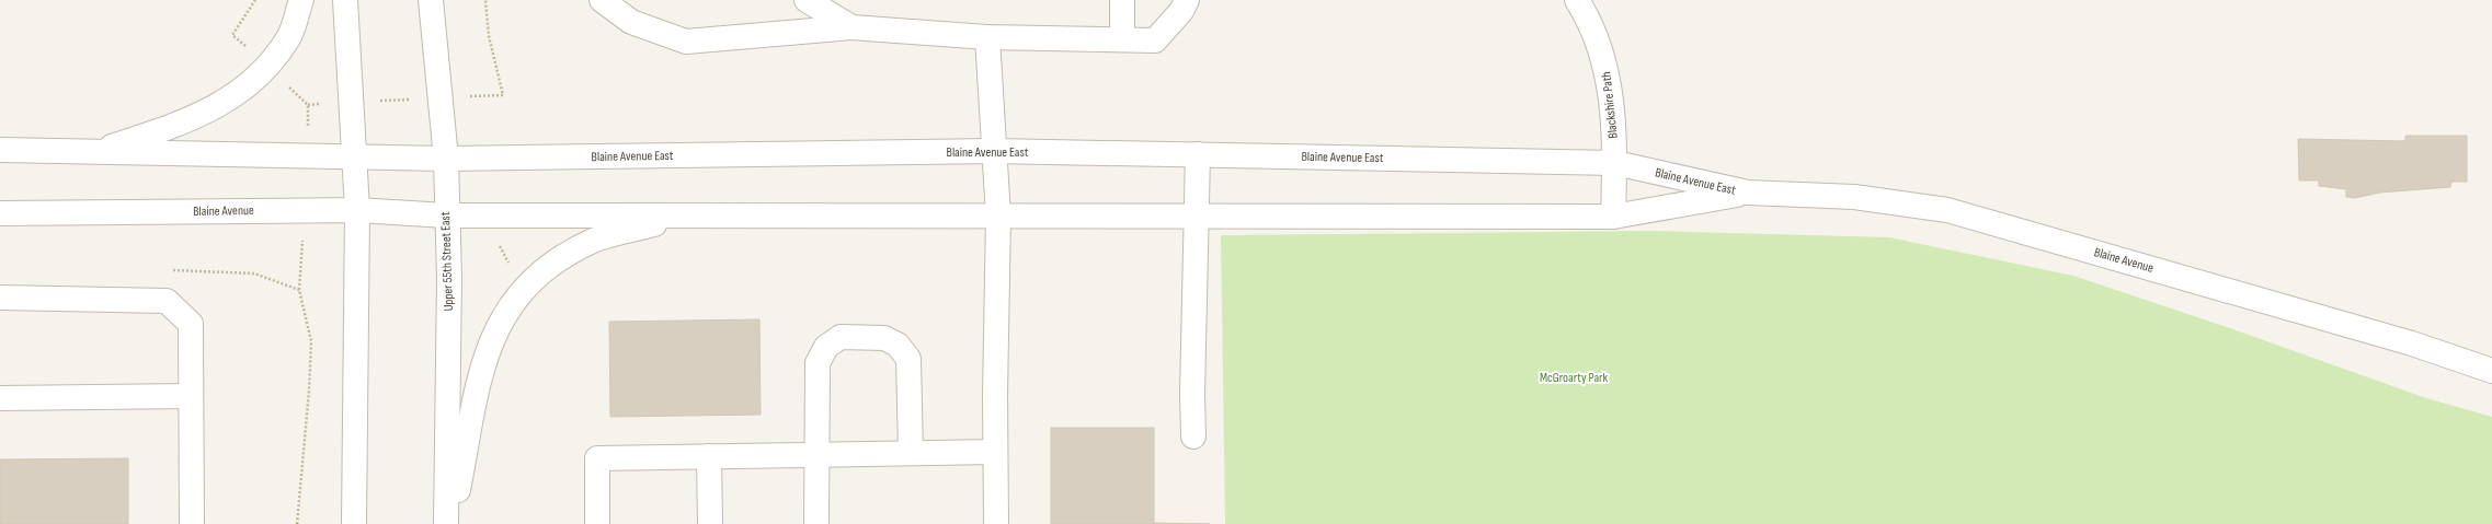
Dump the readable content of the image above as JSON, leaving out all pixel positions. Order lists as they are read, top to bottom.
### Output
{
  "streets": {
    "street": [
      "Blackshire Path",
      "Blaine Avenue East",
      "Blaine Avenue",
      "Upper 55th Street East"
    ]
  },
  "crossings": [
    ["Blackshire Path", "Blaine Avenue East"],
    ["Blaine Avenue East", "Blaine Avenue"],
    ["Blaine Avenue East", "Upper 55th Street East"],
    ["Blaine Avenue", "Upper 55th Street East"]
  ],
  "parks": ["McGroarty Park"]
}
